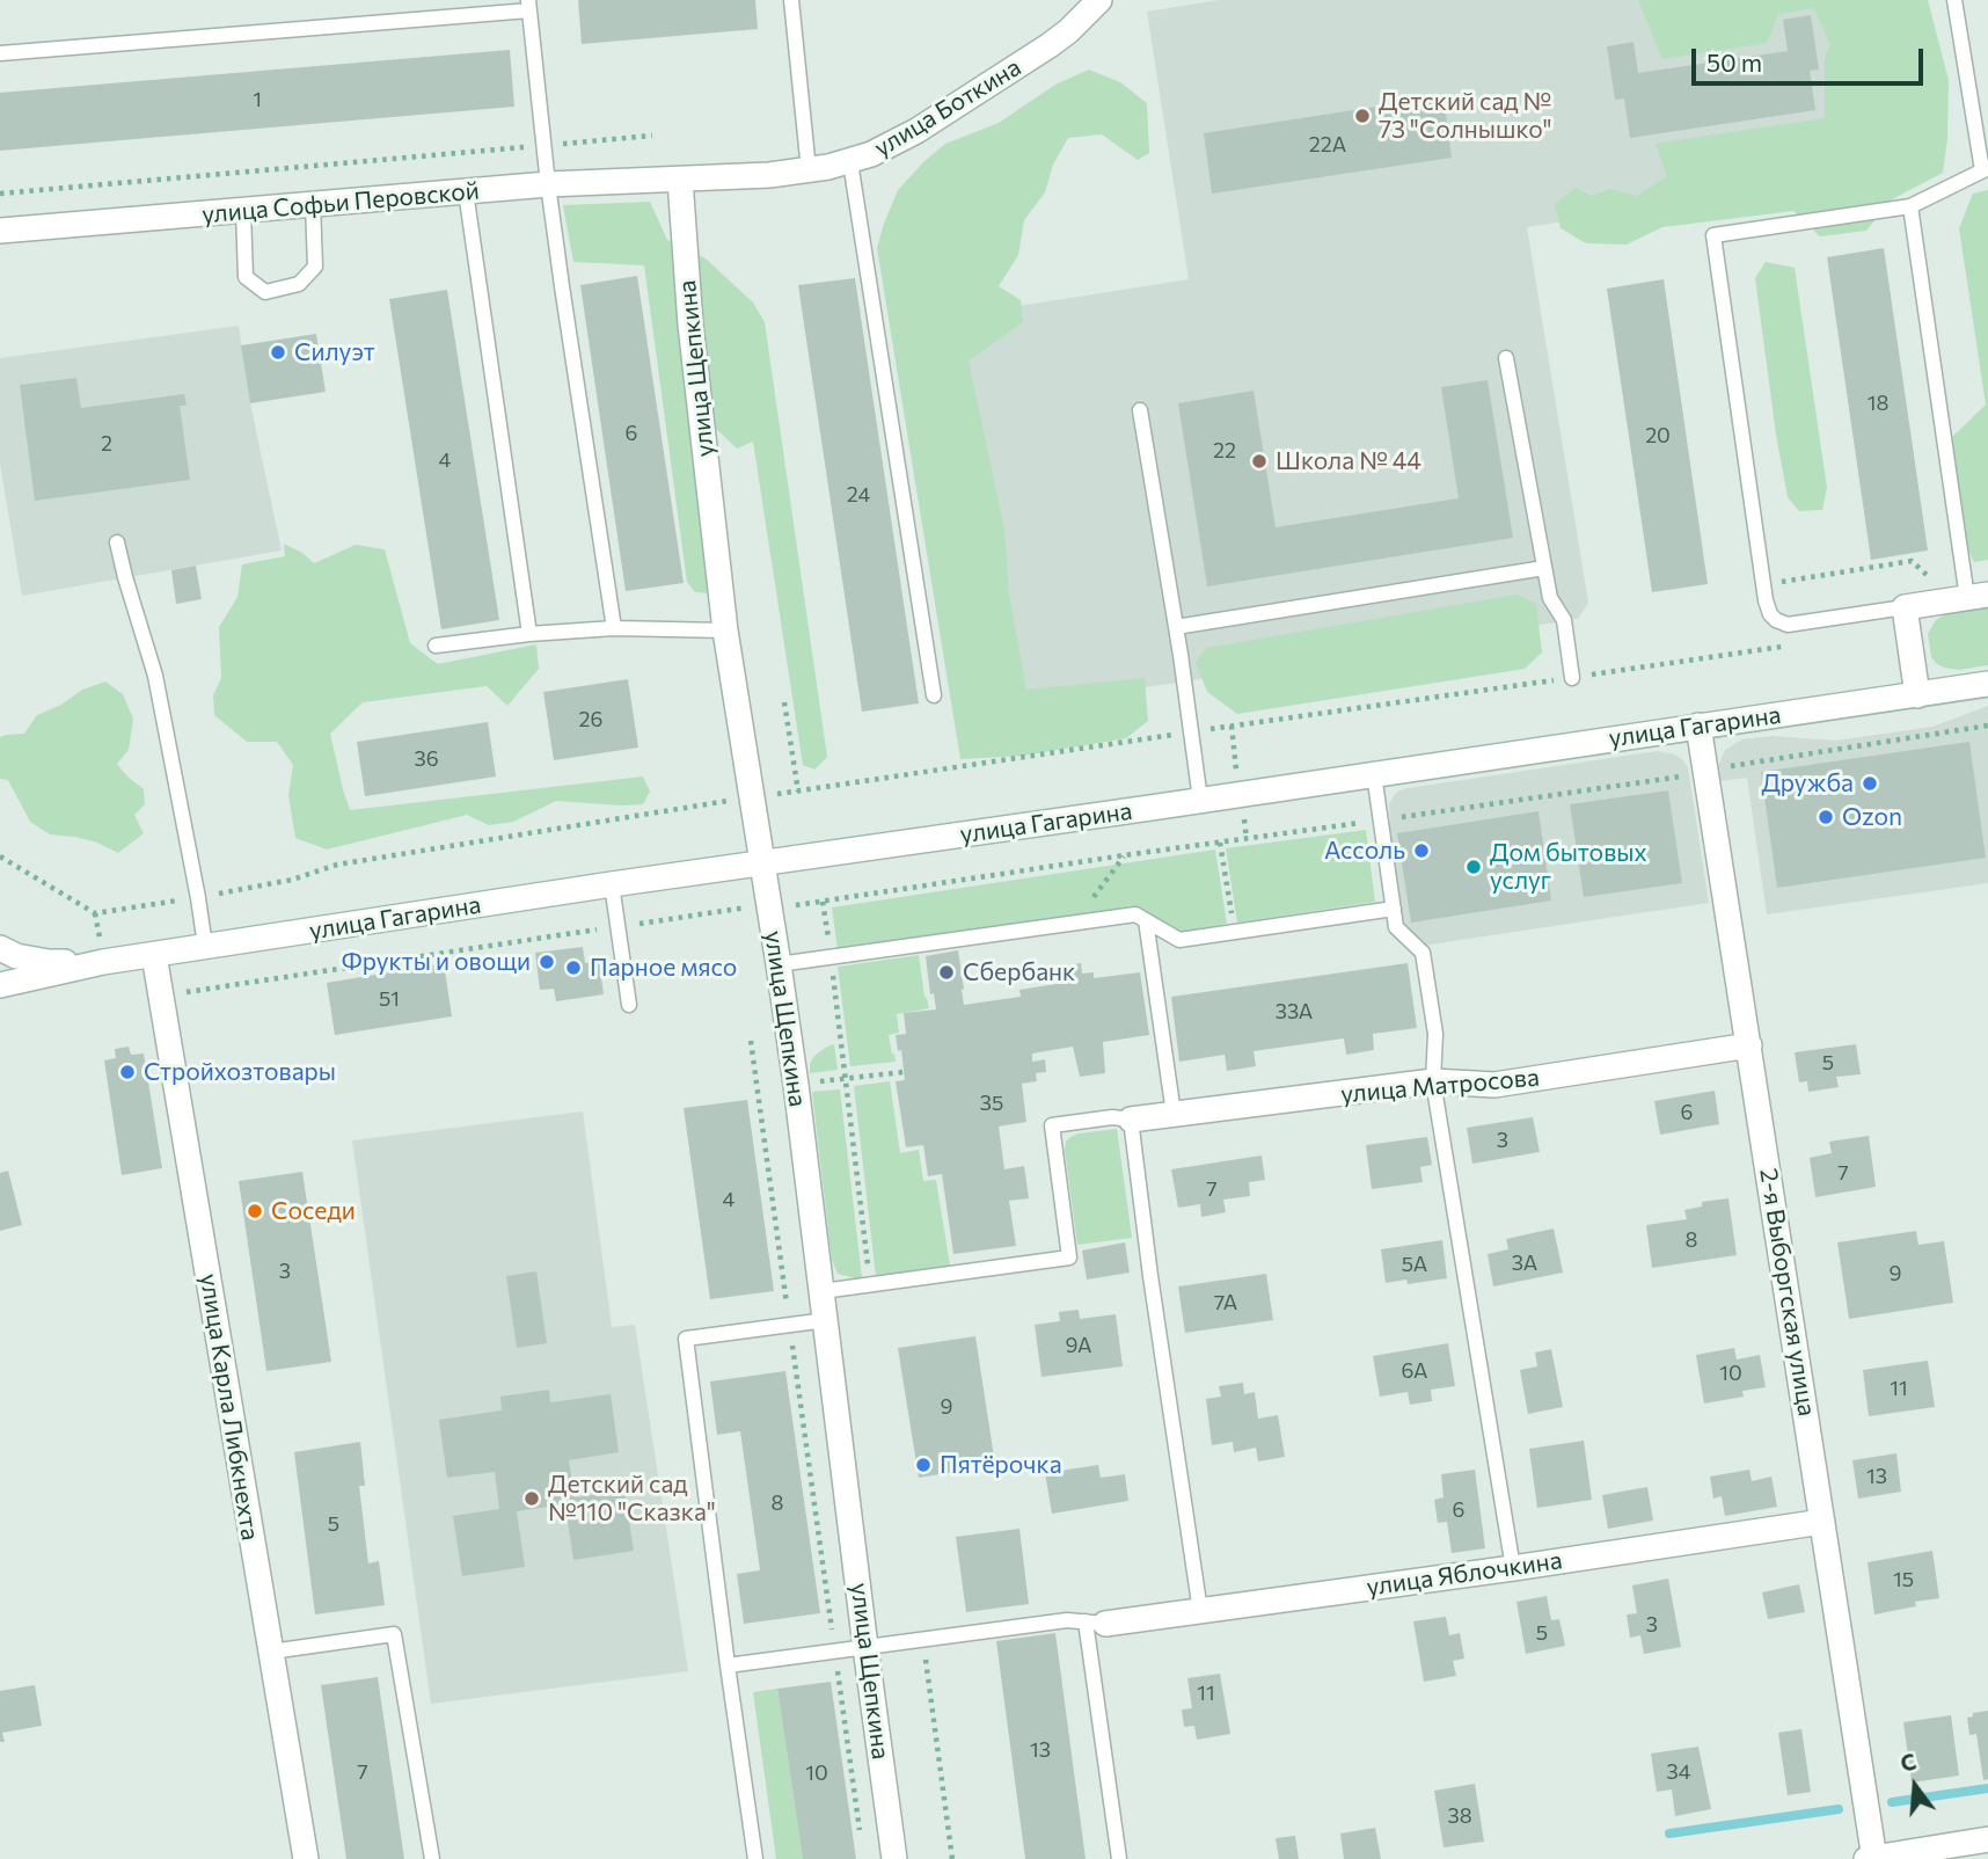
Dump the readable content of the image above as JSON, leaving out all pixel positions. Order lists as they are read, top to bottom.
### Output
{
  "streets": {
    "street": [
      "улица Боткина",
      "улица Софьи Перовской",
      "улица Щепкина",
      "улица Гагарина",
      "улица Матросова",
      "2-я Выборгская улица",
      "улица Карла Либкнехта",
      "улица Яблочкина"
    ]
  },
  "crossings": [
    ["улица Боткина", "улица Софьи Перовской"],
    ["улица Боткина", "улица Щепкина"],
    ["улица Софьи Перовской", "улица Щепкина"],
    ["улица Щепкина", "улица Гагарина"],
    ["улица Гагарина", "2-я Выборгская улица"],
    ["улица Гагарина", "улица Карла Либкнехта"],
    ["улица Матросова", "2-я Выборгская улица"],
    ["2-я Выборгская улица", "улица Яблочкина"]
  ],
  "places": [
    "Детский сад № 73 \"Солнышко\"",
    "Силуэт",
    "Школа № 44",
    "Дружба",
    "Ozon",
    "Ассоль",
    "Дом бытовых услуг",
    "Фрукты и овощи",
    "Парное мясо",
    "Сбербанк",
    "Стройхозтовары",
    "Соседи",
    "Пятёрочка",
    "Детский сад №110 \"Сказка\""
  ],
  "house_numbers": [
    "1",
    "22А",
    "18",
    "6",
    "20",
    "2",
    "22",
    "4",
    "24",
    "26",
    "36",
    "51",
    "33А",
    "5",
    "35",
    "6",
    "3",
    "7",
    "7",
    "4",
    "8",
    "3А",
    "5А",
    "3",
    "9",
    "7А",
    "9А",
    "6А",
    "10",
    "11",
    "9",
    "13",
    "8",
    "6",
    "5",
    "15",
    "3",
    "5",
    "11",
    "13",
    "7",
    "34",
    "10",
    "38"
  ],
  "scale_bar": "50 m",
  "north": "top"
}
